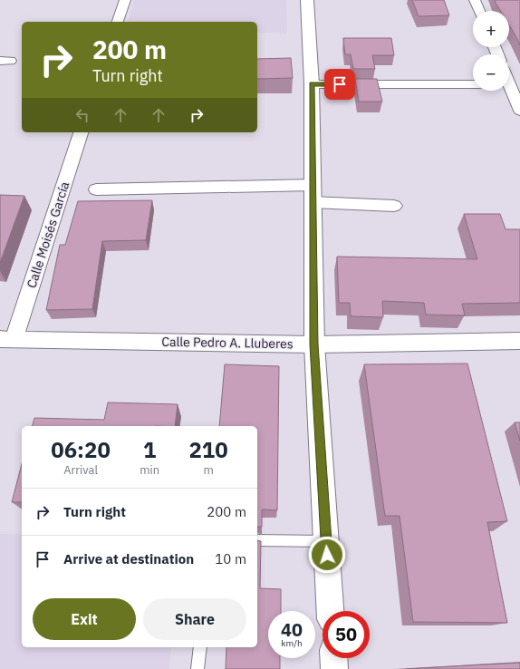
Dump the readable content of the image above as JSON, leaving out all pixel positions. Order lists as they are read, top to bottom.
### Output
{
  "streets": {
    "street": ["Calle Moisés García", "Calle Pedro A. Lluberes"]
  },
  "crossings": [
    ["Calle Moisés García", "Calle Pedro A. Lluberes"]
  ],
  "page": {
    "map_buttons": ["+", "−"],
    "turn": ["200 m", "Turn right"],
    "eta": [
      "06:20",
      "Arrival",
      "1",
      "min",
      "210",
      "m"
    ],
    "list": [
      {
        "name": "Turn right",
        "value": "200 m"
      },
      {
        "name": "Arrive at destination",
        "value": "10 m"
      }
    ],
    "buttons": ["Exit", "Share"],
    "speed": "40 km/h",
    "limit": "50"
  }
}
